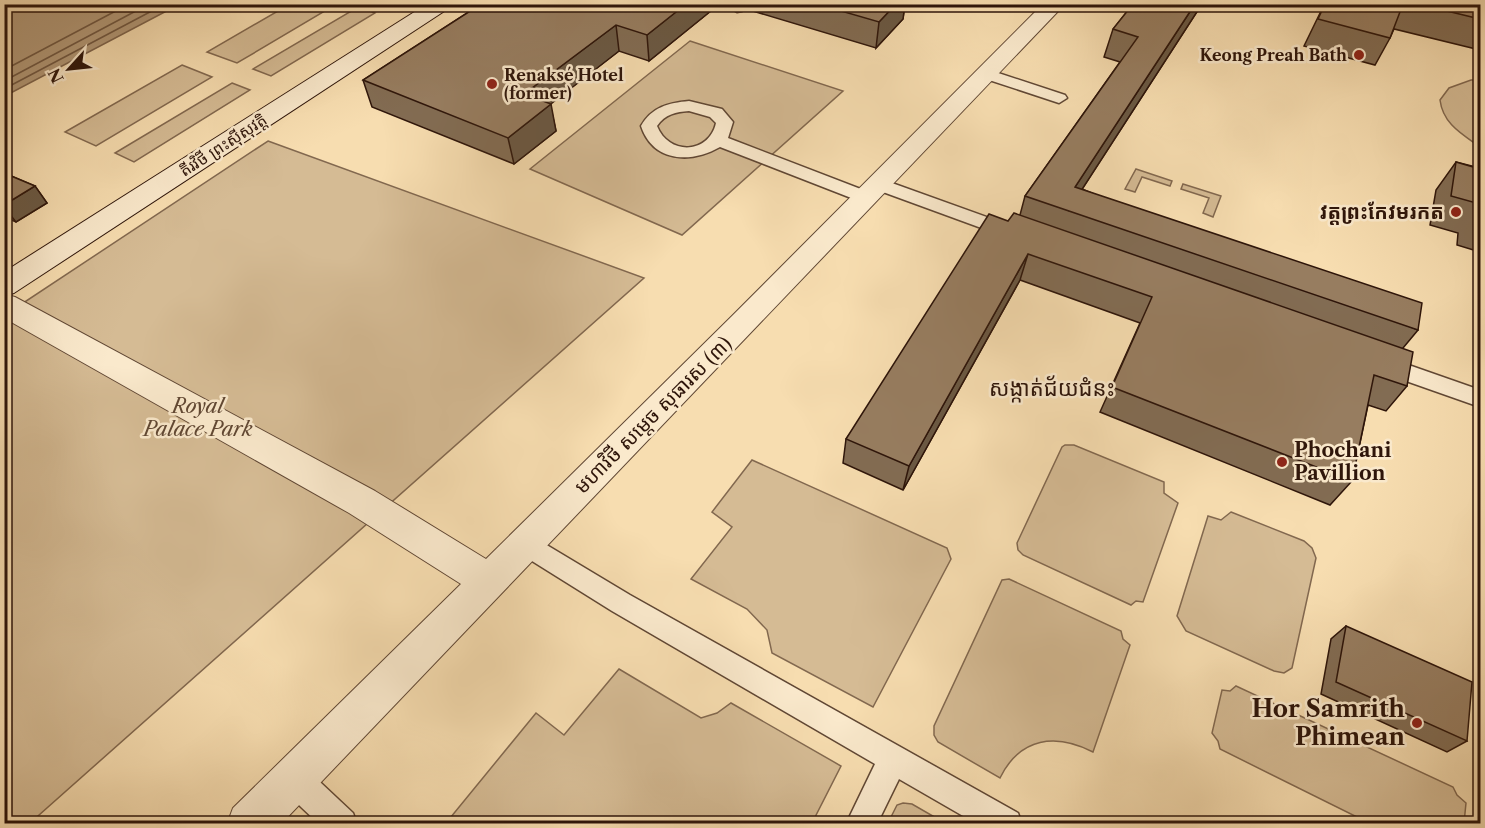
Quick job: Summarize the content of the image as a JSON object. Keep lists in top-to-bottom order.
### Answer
{
  "streets": {
    "street": ["តីរវិថី ព្រះស៊ីសុវត្តិ", "មហាវិថី សម្តេច សុធារស (៣)"]
  },
  "districts": ["សង្កាត់ជ័យជំនះ"],
  "parks": ["Royal Palace Park"],
  "places": [
    "Keong Preah Bath",
    "Renaksé Hotel (former)",
    "វត្តព្រះកែវមរកត",
    "Phochani Pavillion",
    "Hor Samrith Phimean"
  ],
  "north": "bottom left"
}
